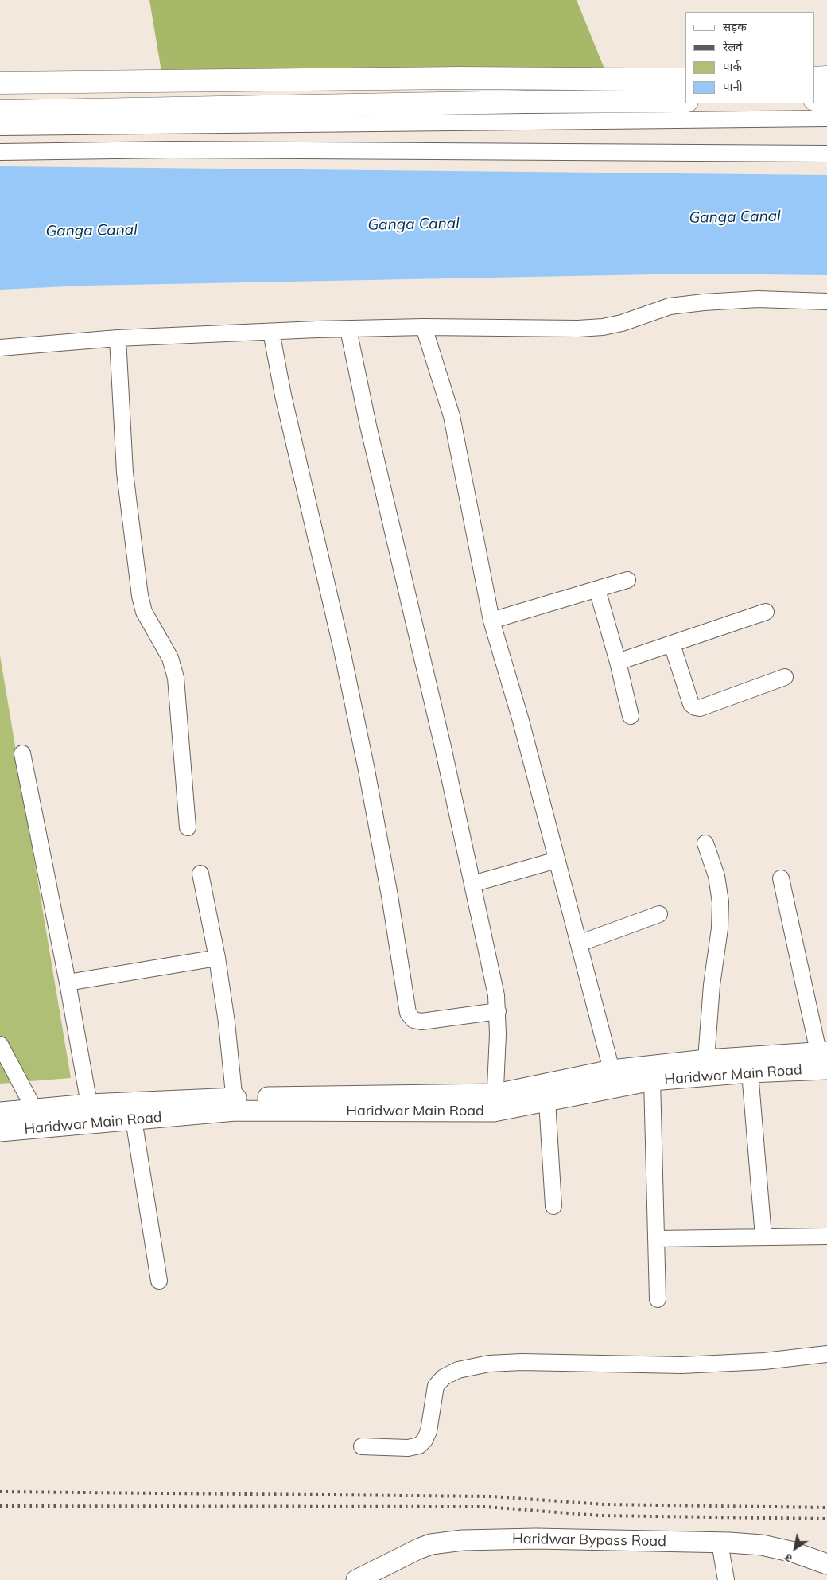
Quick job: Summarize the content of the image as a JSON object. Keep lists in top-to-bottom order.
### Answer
{
  "streets": {
    "main road": ["Haridwar Main Road", "Haridwar Bypass Road"]
  },
  "water": ["Ganga Canal"],
  "legend": [
    "सड़क",
    "रेलवे",
    "पार्क",
    "पानी"
  ],
  "north": "bottom left"
}
